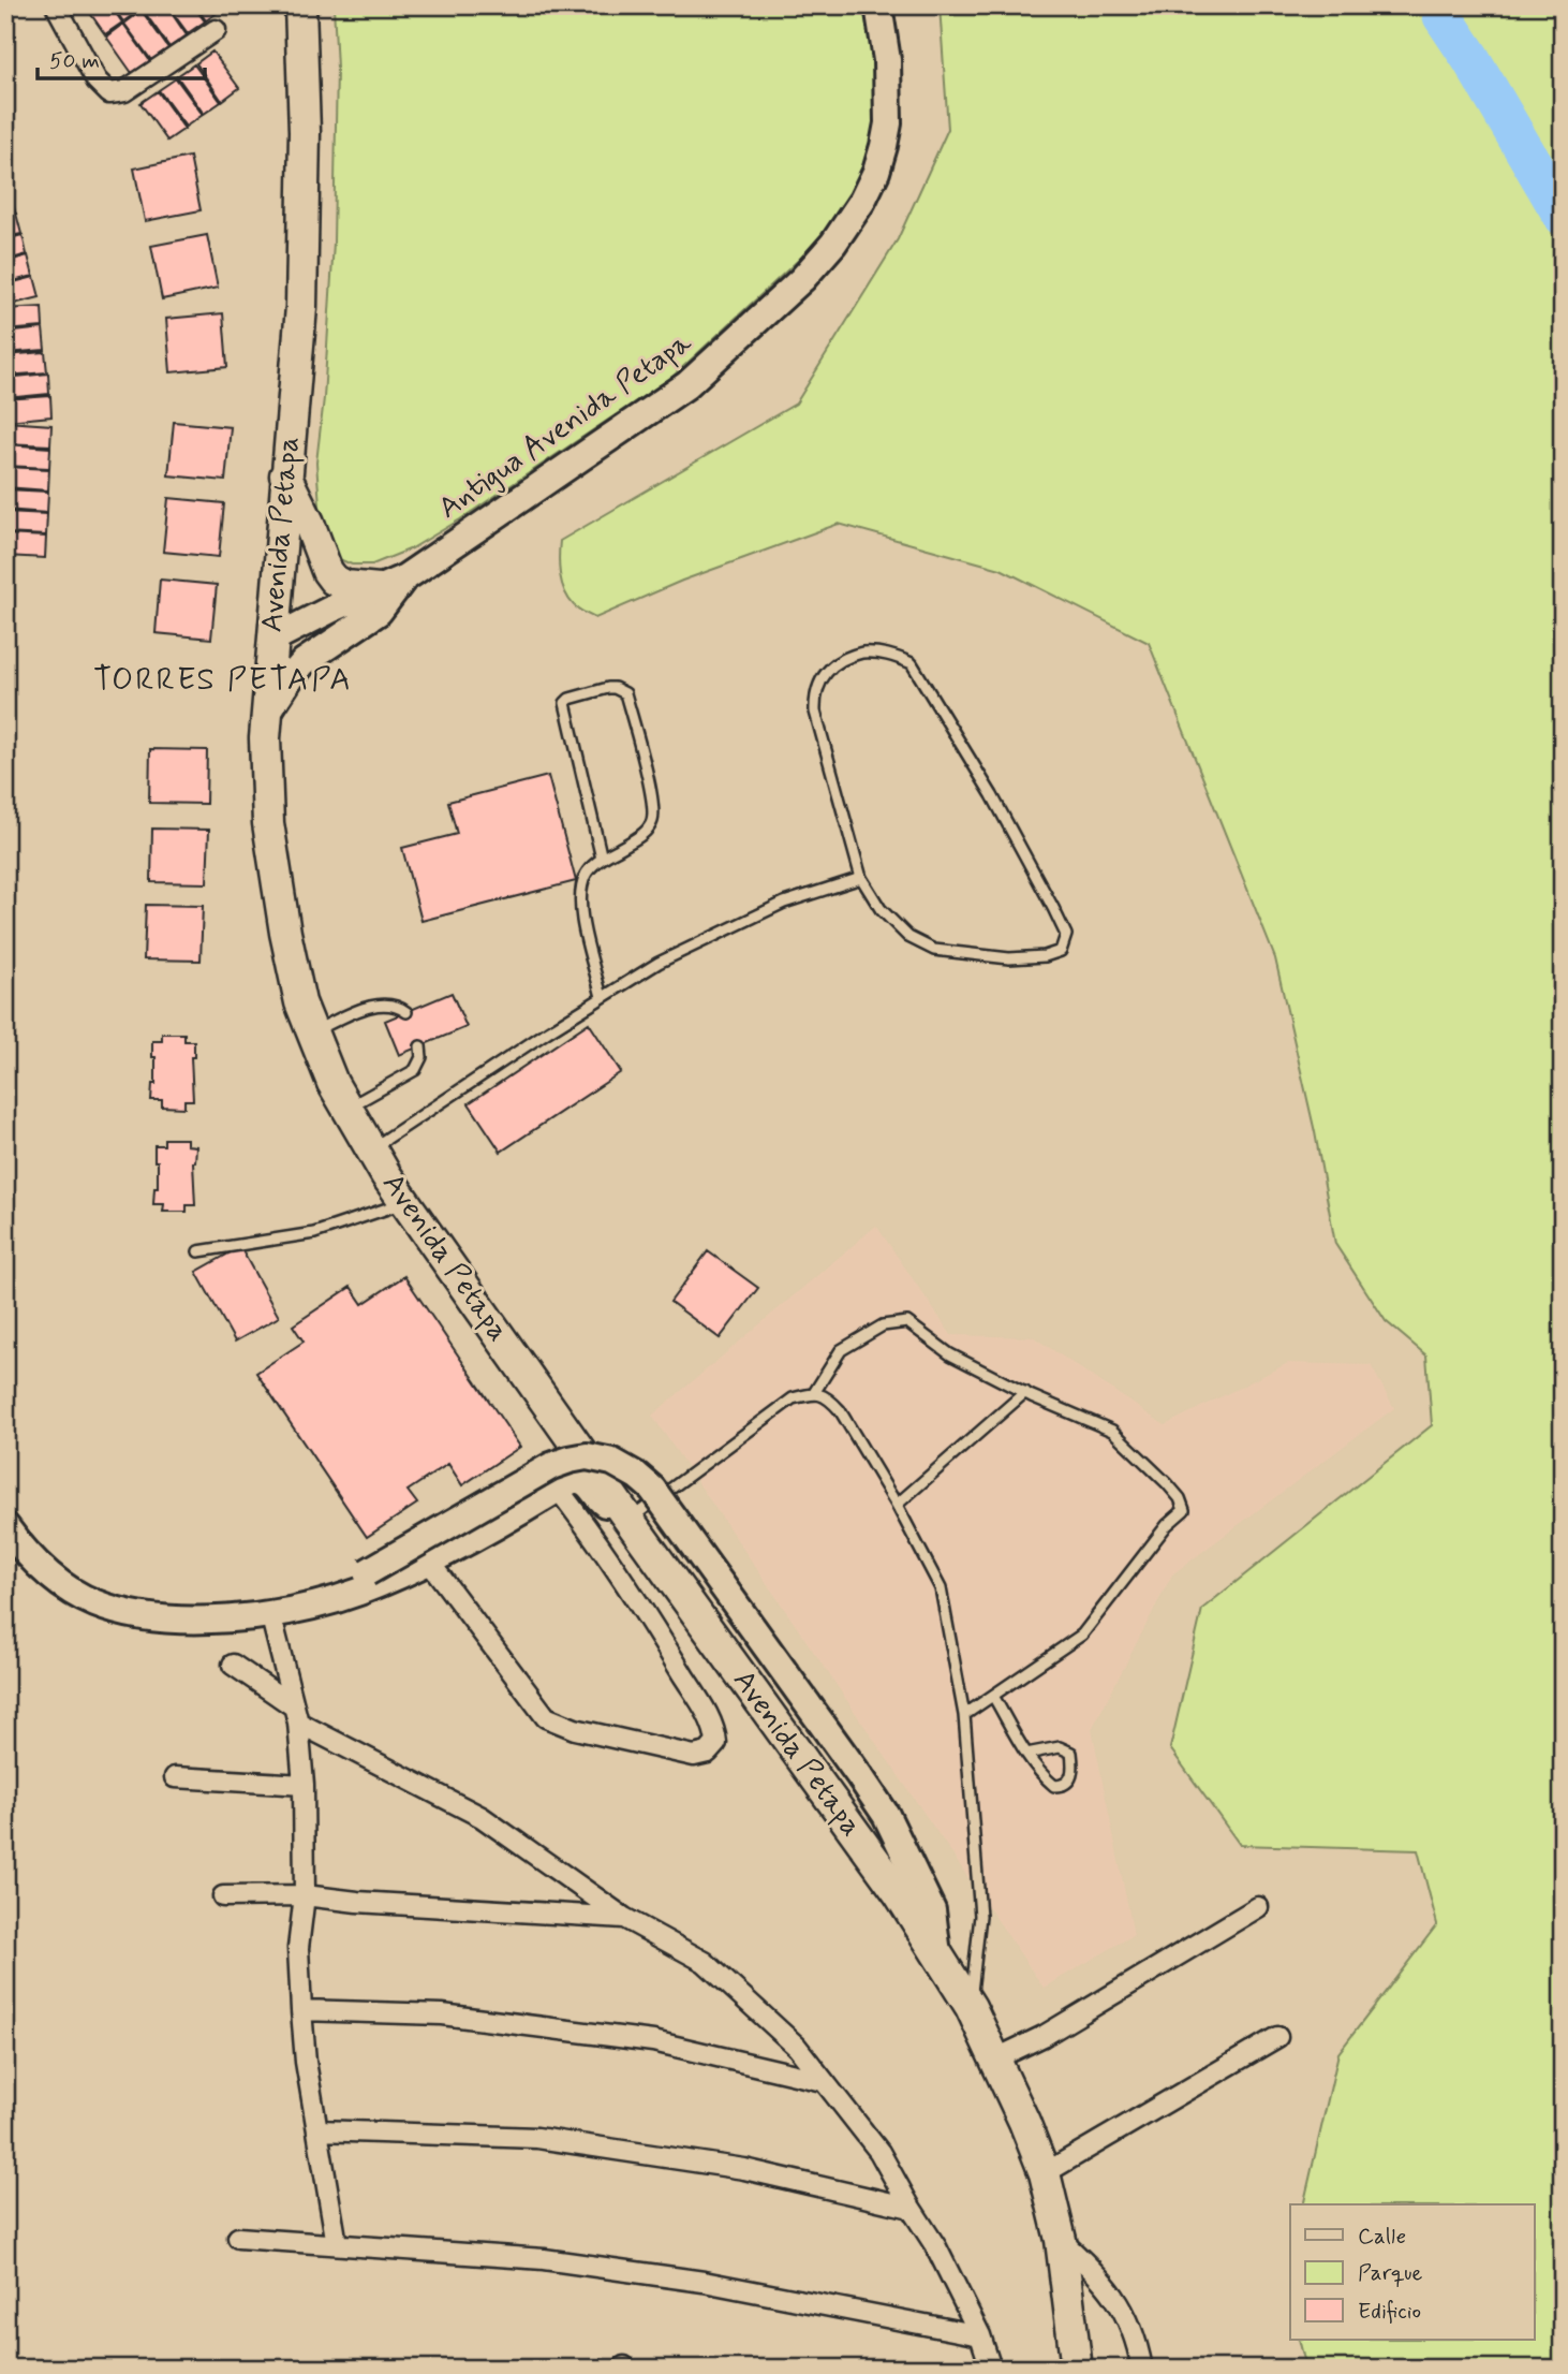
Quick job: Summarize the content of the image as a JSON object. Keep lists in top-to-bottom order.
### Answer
{
  "streets": {
    "main road": ["Antigua Avenida Petapa", "Avenida Petapa"]
  },
  "crossings": [
    ["Antigua Avenida Petapa", "Avenida Petapa"]
  ],
  "districts": ["TORRES PETAPA"],
  "legend": ["Calle", "Parque", "Edificio"],
  "scale_bar": "50 m"
}
